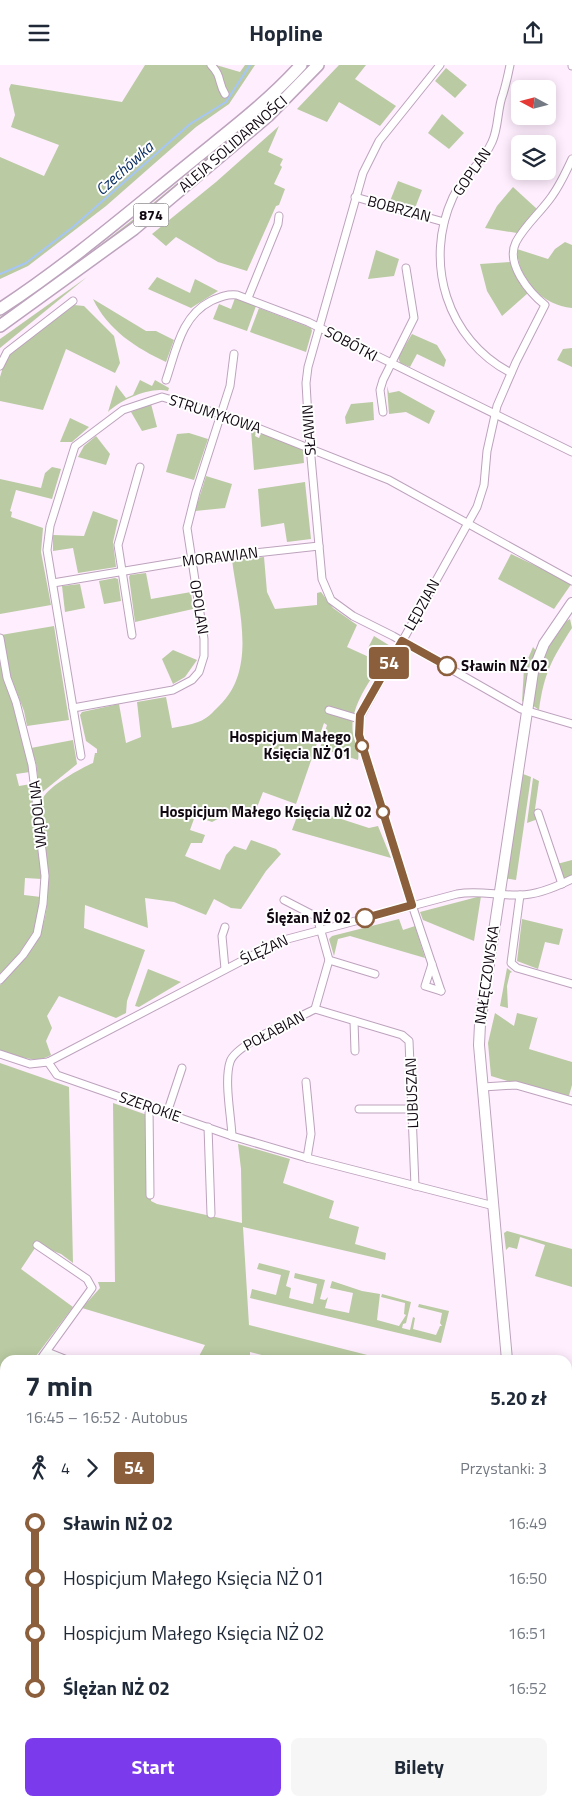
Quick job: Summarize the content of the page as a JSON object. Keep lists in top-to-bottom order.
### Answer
{
  "streets": {
    "main road": ["ALEJA SOLIDARNOŚCI", "874", "NAŁĘCZOWSKA"],
    "street": [
      "GOPLAN",
      "BOBRZAN",
      "SOBÓTKI",
      "STRUMYKOWA",
      "SŁAWIN",
      "MORAWIAN",
      "LĘDZIAN",
      "OPOLAN",
      "WĄDOLNA",
      "ŚLĘŻAN",
      "POŁABIAN",
      "LUBUSZAN",
      "SZEROKIE"
    ]
  },
  "crossings": [
    ["ALEJA SOLIDARNOŚCI", "874"],
    ["GOPLAN", "BOBRZAN"],
    ["GOPLAN", "LĘDZIAN"],
    ["BOBRZAN", "SŁAWIN"],
    ["SOBÓTKI", "SŁAWIN"],
    ["SOBÓTKI", "LĘDZIAN"],
    ["STRUMYKOWA", "SŁAWIN"],
    ["STRUMYKOWA", "MORAWIAN"],
    ["STRUMYKOWA", "LĘDZIAN"],
    ["STRUMYKOWA", "OPOLAN"],
    ["SŁAWIN", "MORAWIAN"],
    ["SŁAWIN", "LĘDZIAN"],
    ["SŁAWIN", "NAŁĘCZOWSKA"],
    ["MORAWIAN", "OPOLAN"],
    ["ŚLĘŻAN", "NAŁĘCZOWSKA"],
    ["ŚLĘŻAN", "POŁABIAN"],
    ["ŚLĘŻAN", "SZEROKIE"],
    ["NAŁĘCZOWSKA", "SZEROKIE"],
    ["POŁABIAN", "LUBUSZAN"],
    ["POŁABIAN", "SZEROKIE"],
    ["LUBUSZAN", "SZEROKIE"]
  ],
  "water": ["Czechówka"],
  "places": [
    "Sławin NŻ 02",
    "Hospicjum Małego Księcia NŻ 01",
    "Hospicjum Małego Księcia NŻ 02",
    "Ślężan NŻ 02"
  ],
  "lines": ["bus line 54"],
  "north": "left",
  "page": {
    "header": "Hopline",
    "on_map": "54",
    "heading": ["7 min", "16:45 – 16:52 · Autobus", "5.20 zł"],
    "legs": ["4", "54", "Przystanki: 3"],
    "list": [
      {
        "name": "Sławin NŻ 02",
        "value": "16:49"
      },
      {
        "name": "Hospicjum Małego Księcia NŻ 01",
        "value": "16:50"
      },
      {
        "name": "Hospicjum Małego Księcia NŻ 02",
        "value": "16:51"
      },
      {
        "name": "Ślężan NŻ 02",
        "value": "16:52"
      }
    ],
    "buttons": ["Start", "Bilety"]
  }
}
